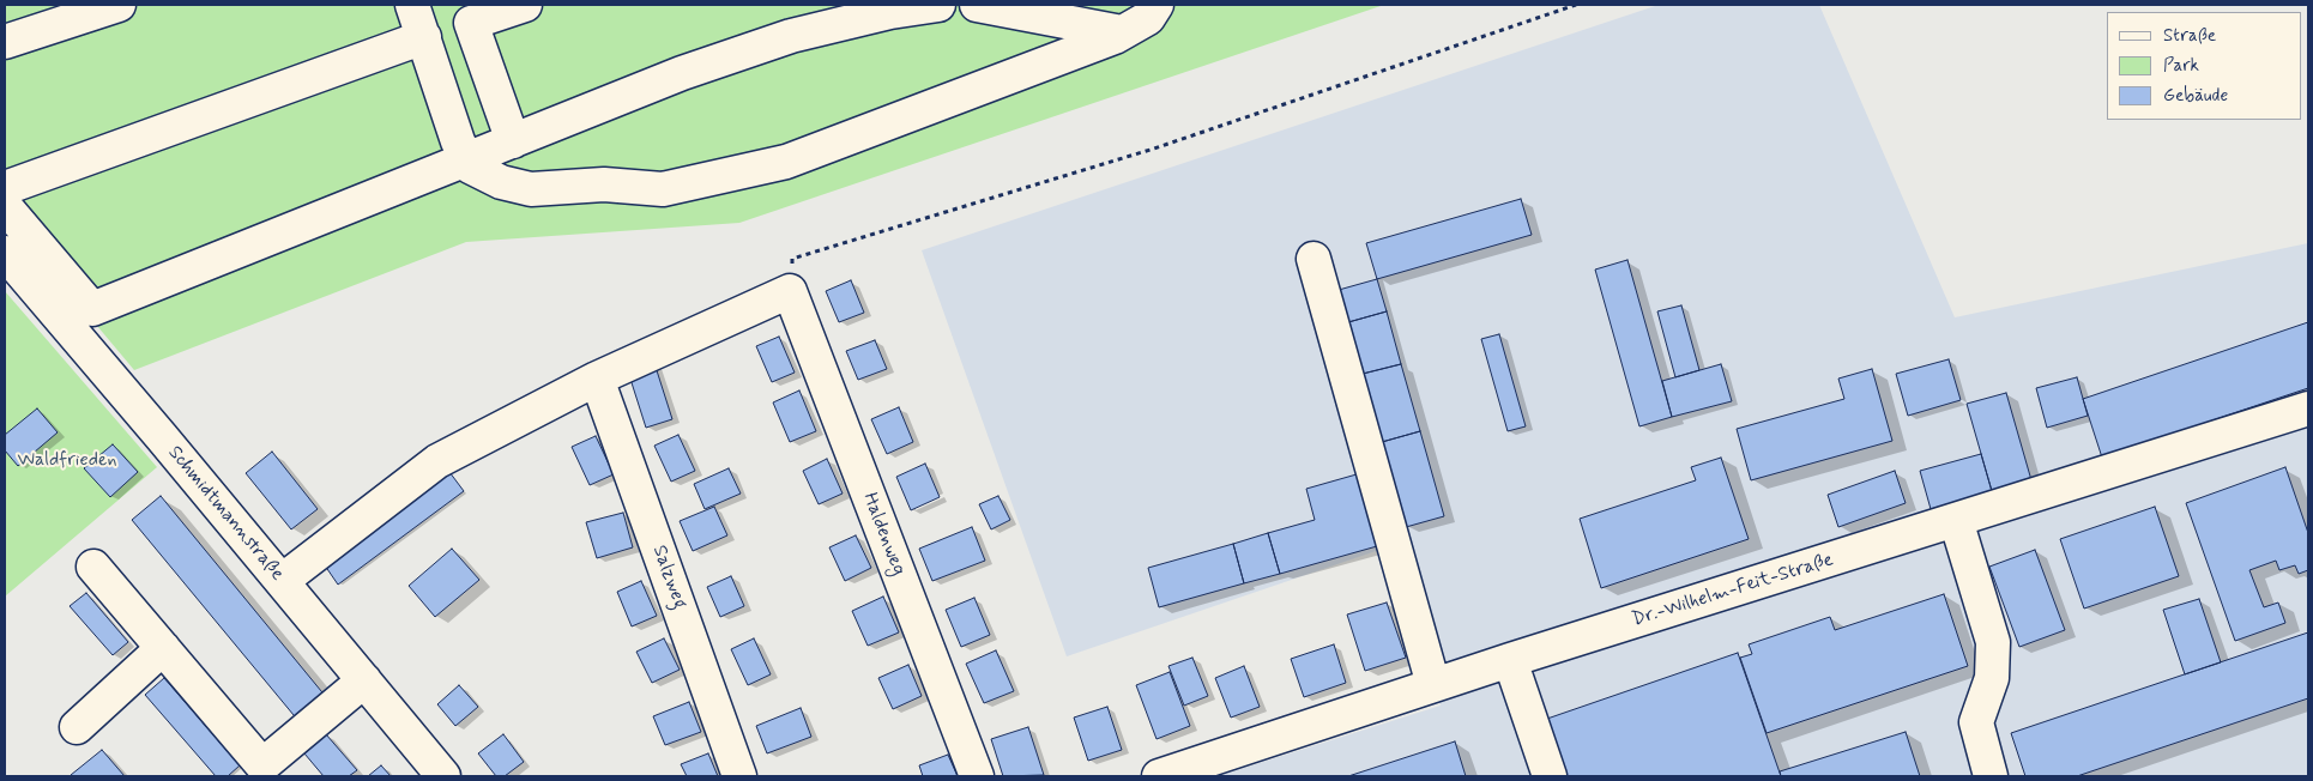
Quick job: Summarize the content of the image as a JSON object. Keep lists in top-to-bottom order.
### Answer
{
  "streets": {
    "street": [
      "Schmidtmannstraße",
      "Haldenweg",
      "Salzweg",
      "Dr.-Wilhelm-Feit-Straße"
    ]
  },
  "parks": ["Waldfrieden"],
  "legend": ["Straße", "Park", "Gebäude"]
}
